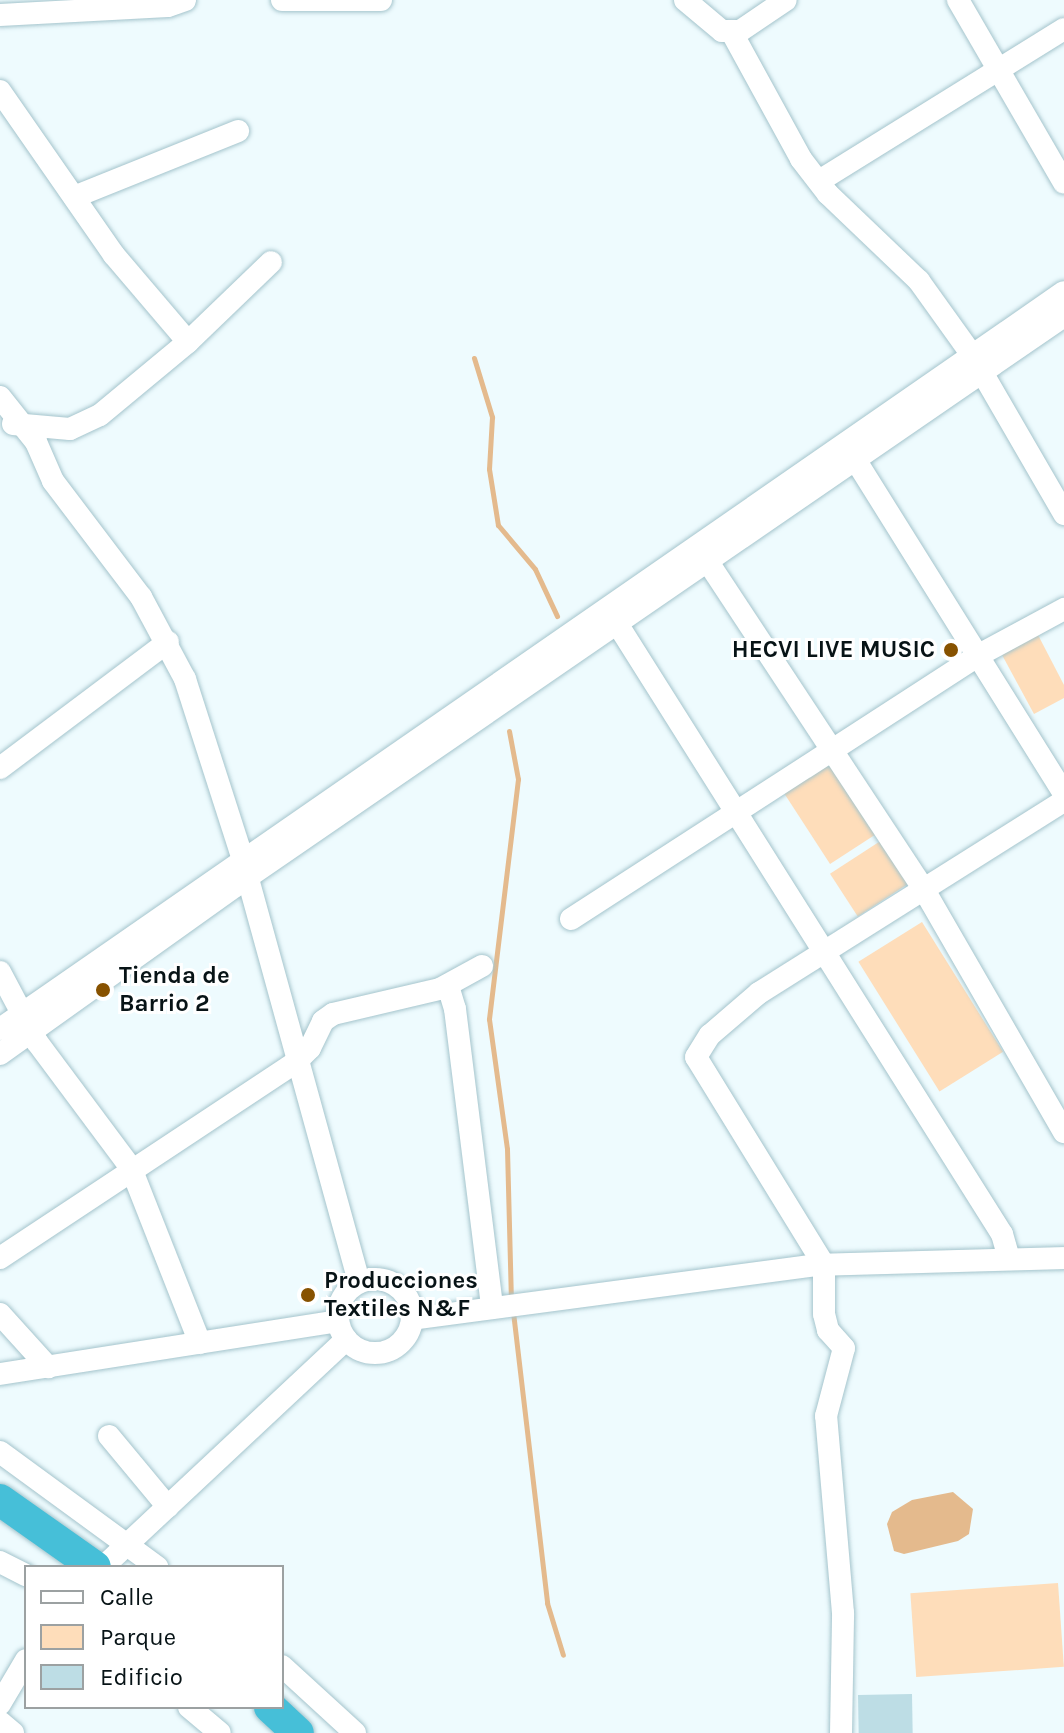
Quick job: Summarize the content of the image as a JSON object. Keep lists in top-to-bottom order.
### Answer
{
  "places": ["HECVI LIVE MUSIC", "Tienda de Barrio 2", "Producciones Textiles N&F"],
  "legend": ["Calle", "Parque", "Edificio"]
}
